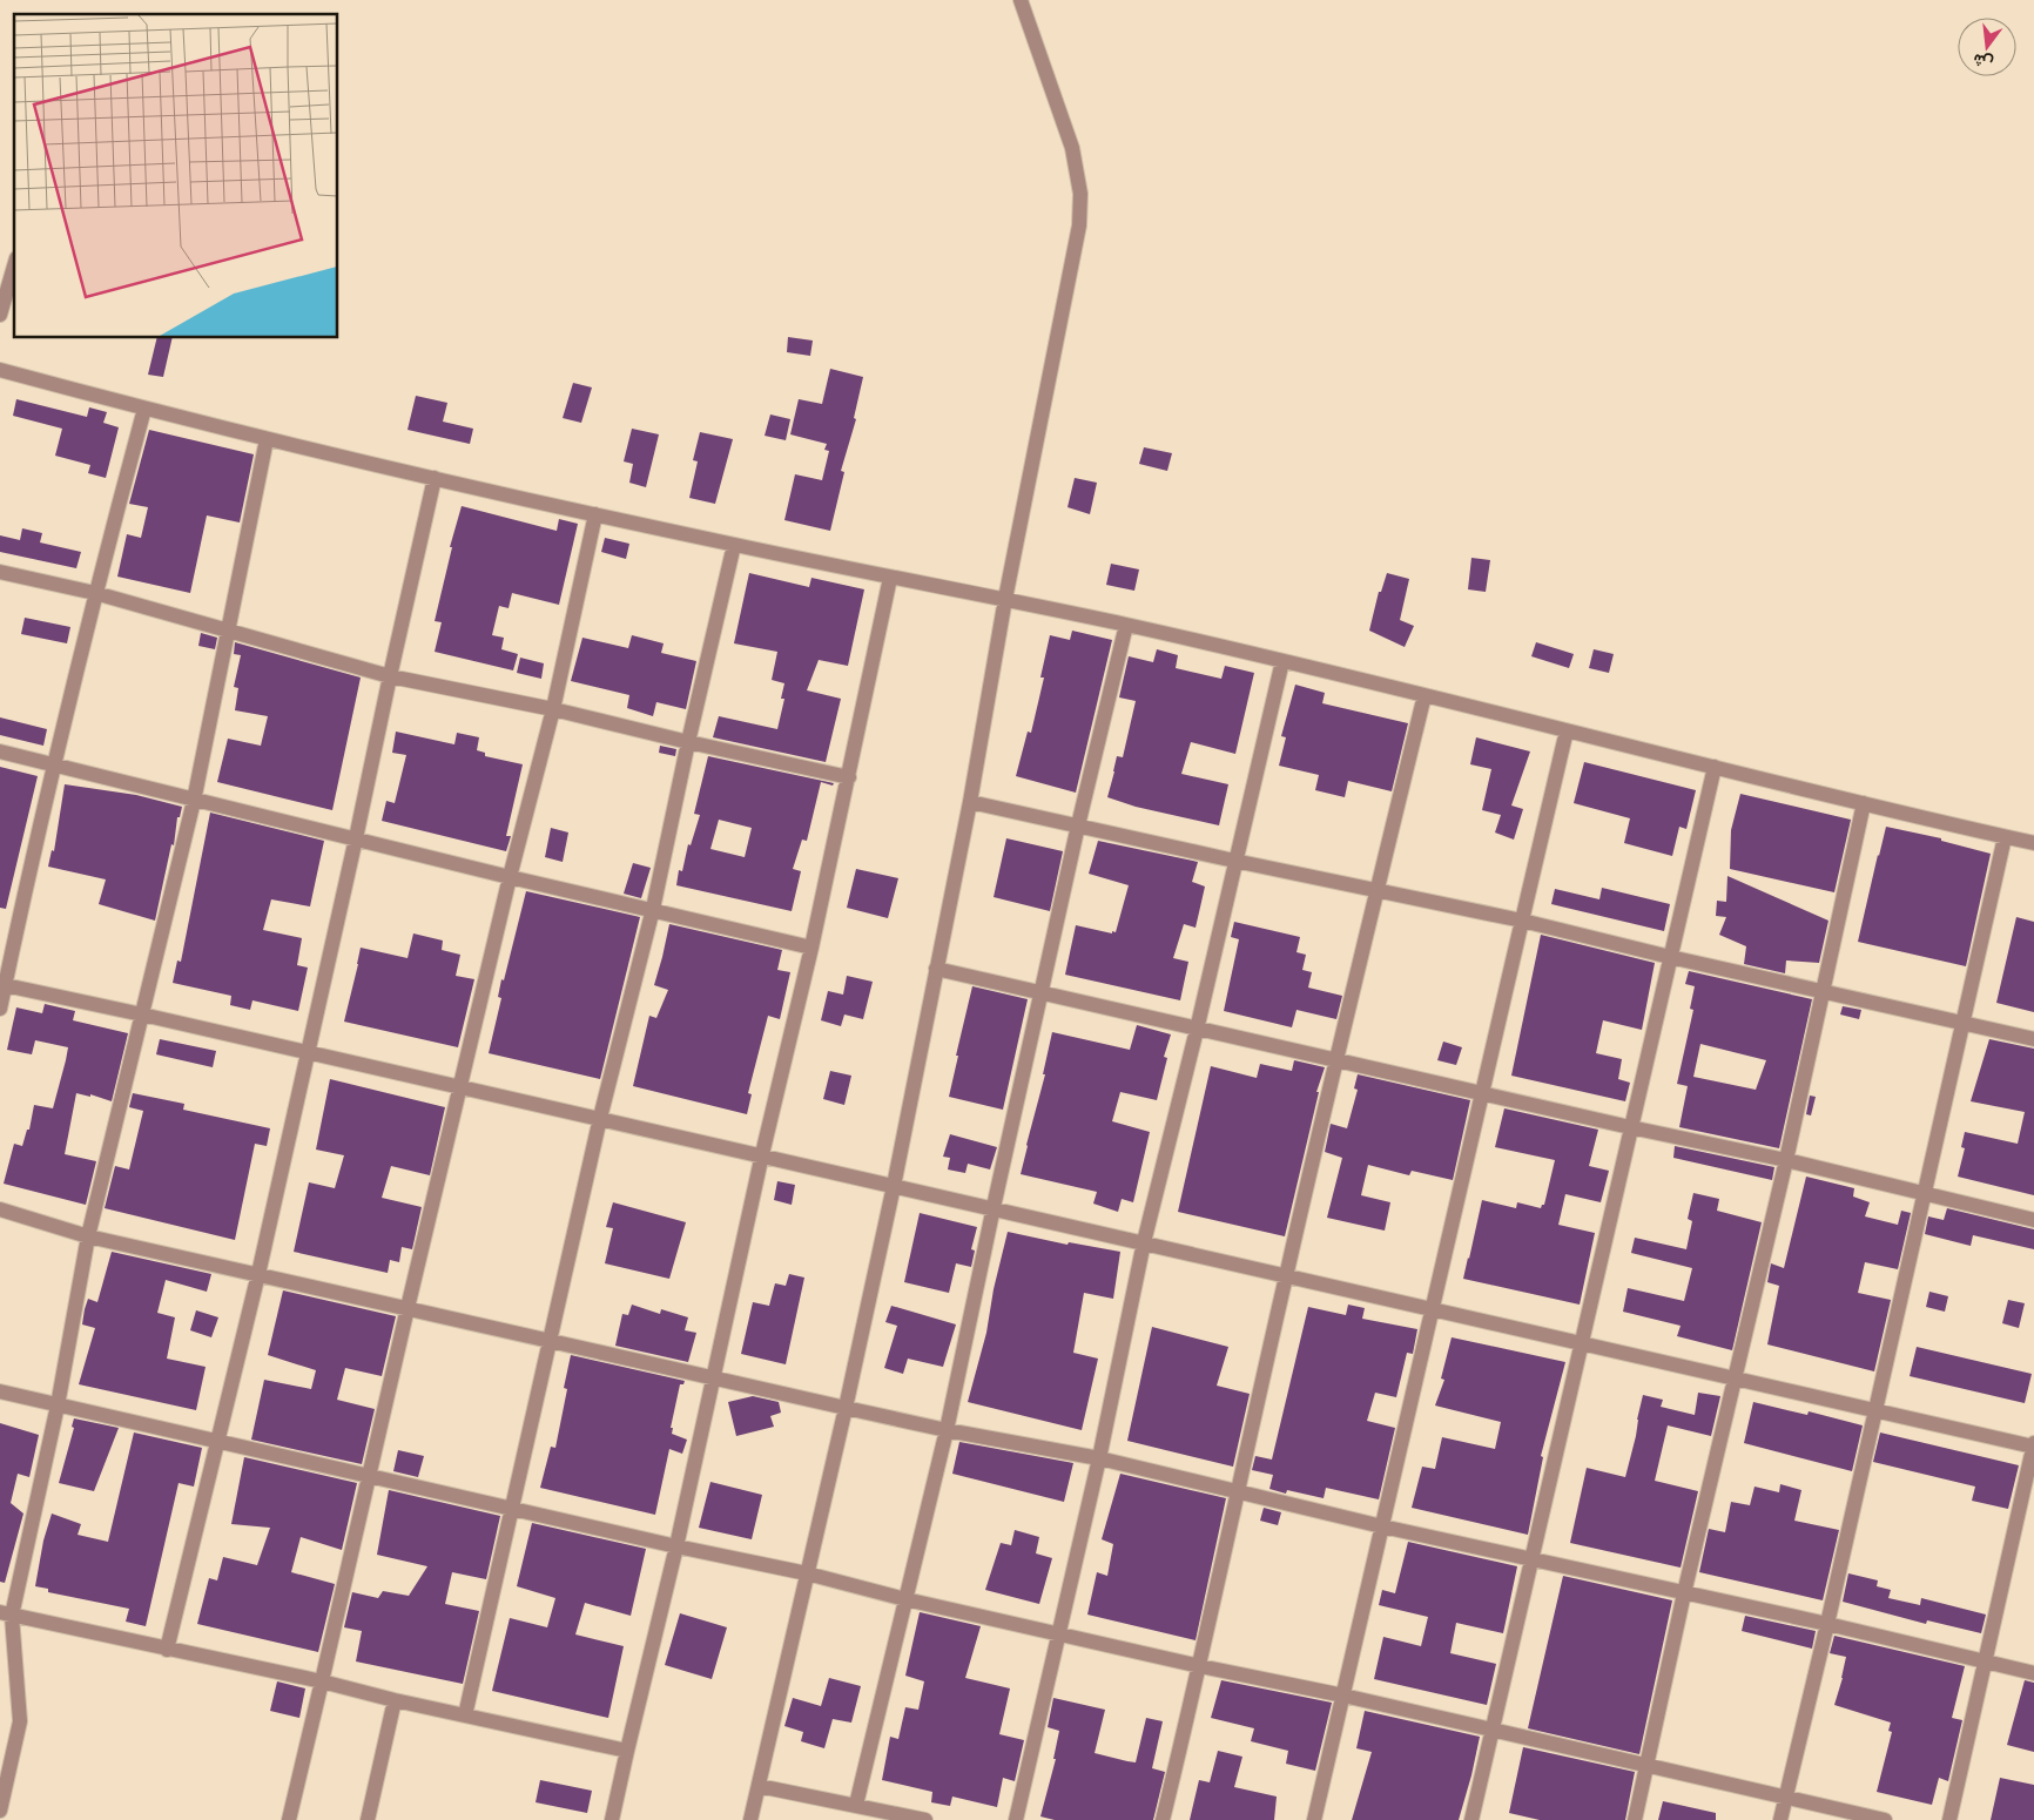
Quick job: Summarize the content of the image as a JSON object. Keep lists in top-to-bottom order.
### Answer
{
  "north": "bottom"
}
